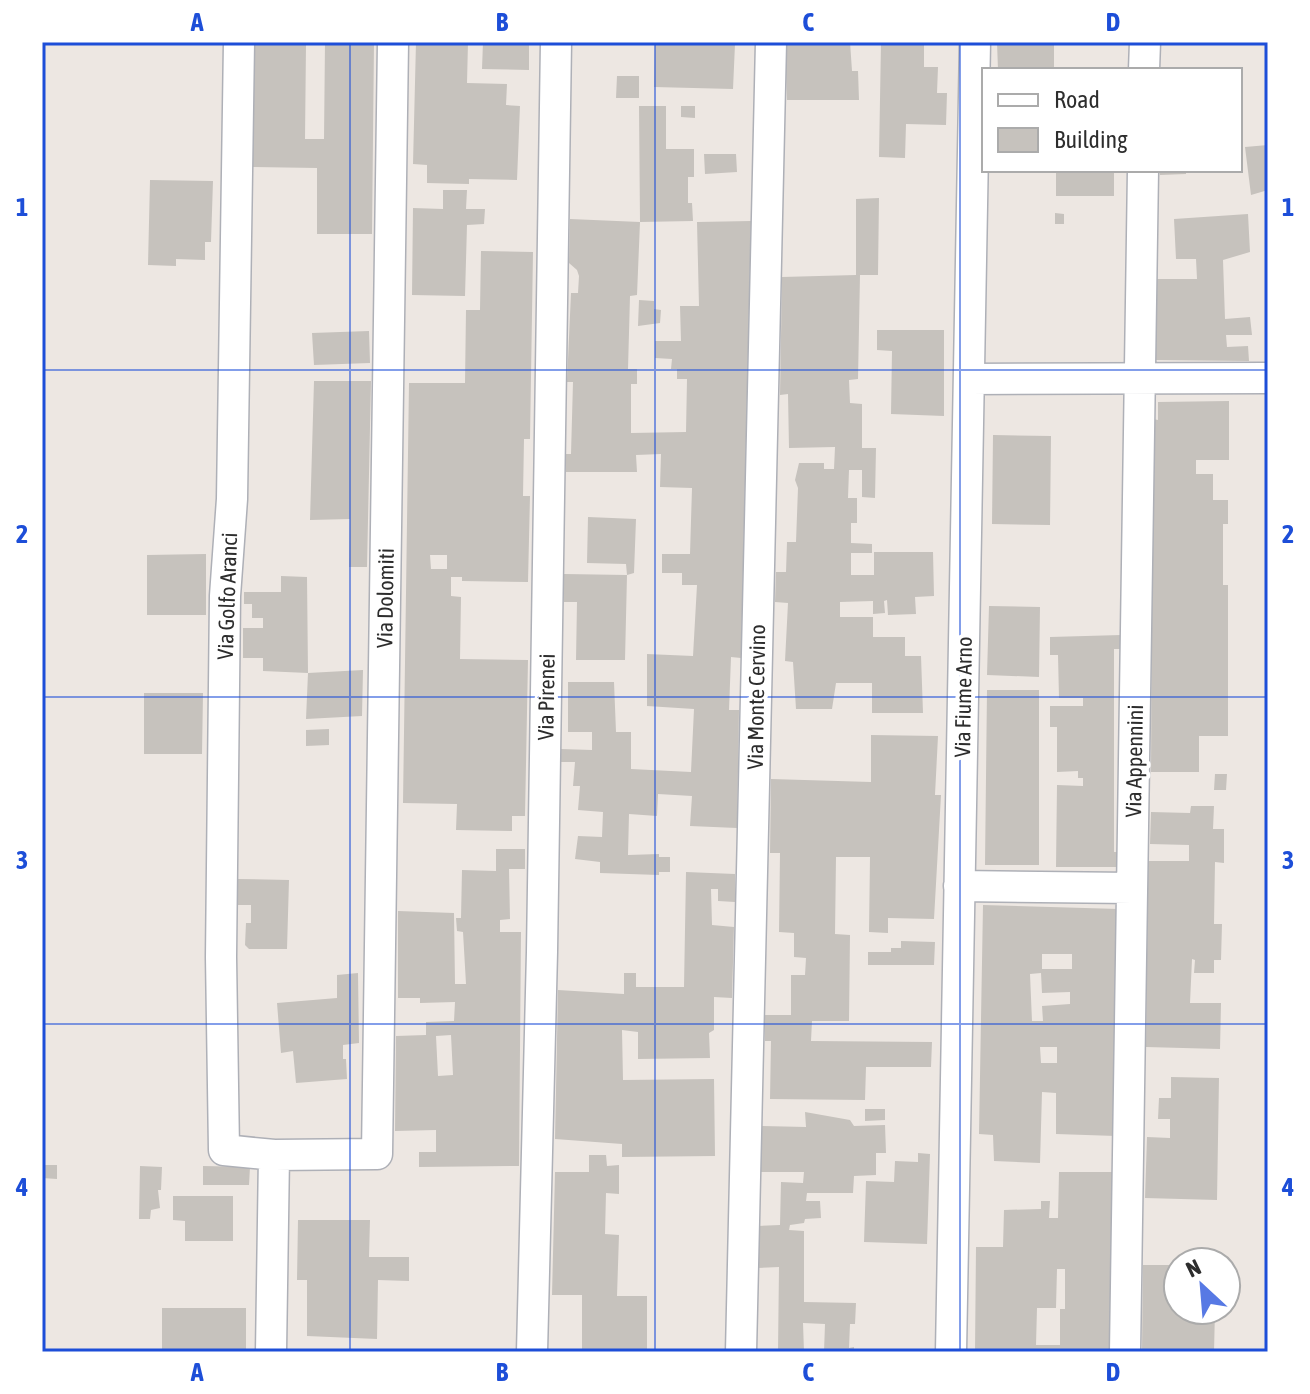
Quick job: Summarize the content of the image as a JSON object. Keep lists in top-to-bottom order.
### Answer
{
  "streets": {
    "street": [
      "Via Golfo Aranci",
      "Via Dolomiti",
      "Via Pirenei",
      "Via Monte Cervino",
      "Via Fiume Arno",
      "Via Appennini"
    ]
  },
  "crossings": [
    ["Via Golfo Aranci", "Via Dolomiti"]
  ],
  "legend": ["Road", "Building"],
  "north": "top left",
  "grid": {
    "columns": [
      "A",
      "B",
      "C",
      "D"
    ],
    "rows": [
      "1",
      "2",
      "3",
      "4"
    ]
  }
}
